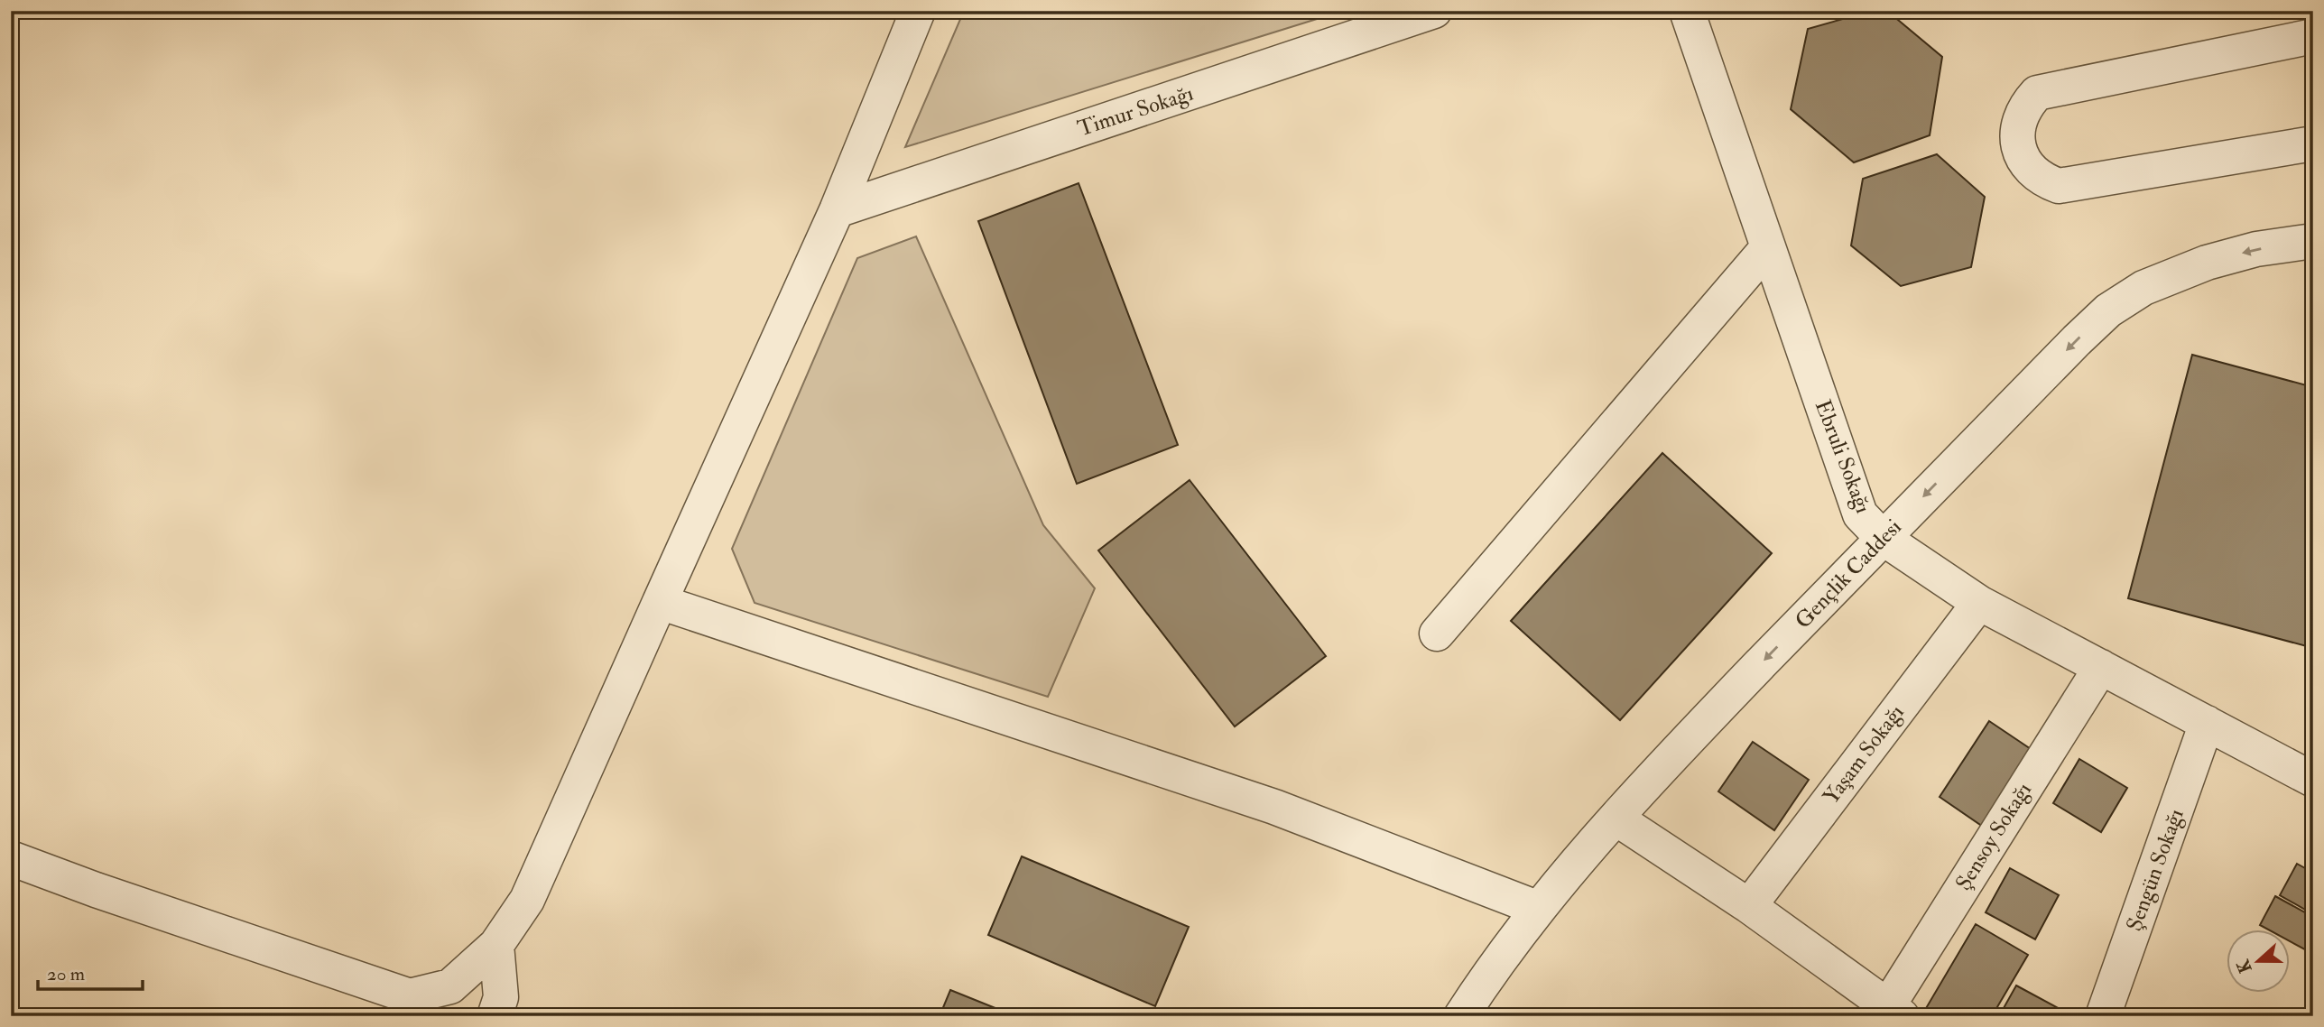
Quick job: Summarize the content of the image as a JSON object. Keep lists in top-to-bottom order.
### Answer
{
  "streets": {
    "street": [
      "Timur Sokağı",
      "Ebruli Sokağı",
      "Gençlik Caddesi",
      "Yaşam Sokağı",
      "Şensoy Sokağı",
      "Şengün Sokağı"
    ]
  },
  "crossings": [
    ["Ebruli Sokağı", "Gençlik Caddesi"],
    ["Ebruli Sokağı", "Yaşam Sokağı"],
    ["Ebruli Sokağı", "Şensoy Sokağı"],
    ["Ebruli Sokağı", "Şengün Sokağı"]
  ],
  "scale_bar": "20 m",
  "north": "left"
}
